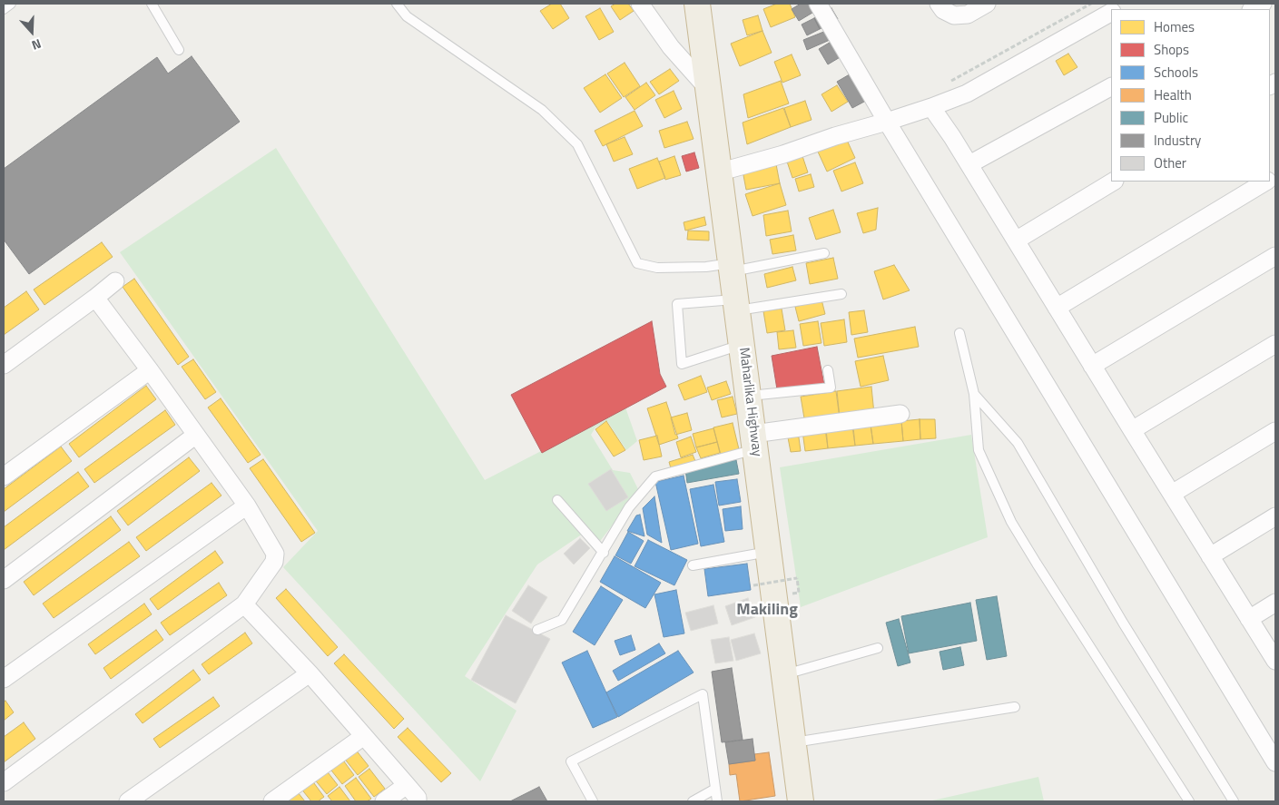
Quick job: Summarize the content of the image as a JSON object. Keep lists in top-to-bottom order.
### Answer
{
  "streets": {
    "highway": ["Maharlika Highway"]
  },
  "districts": ["Makiling"],
  "legend": [
    "Homes",
    "Shops",
    "Schools",
    "Health",
    "Public",
    "Industry",
    "Other"
  ],
  "north": "bottom"
}
